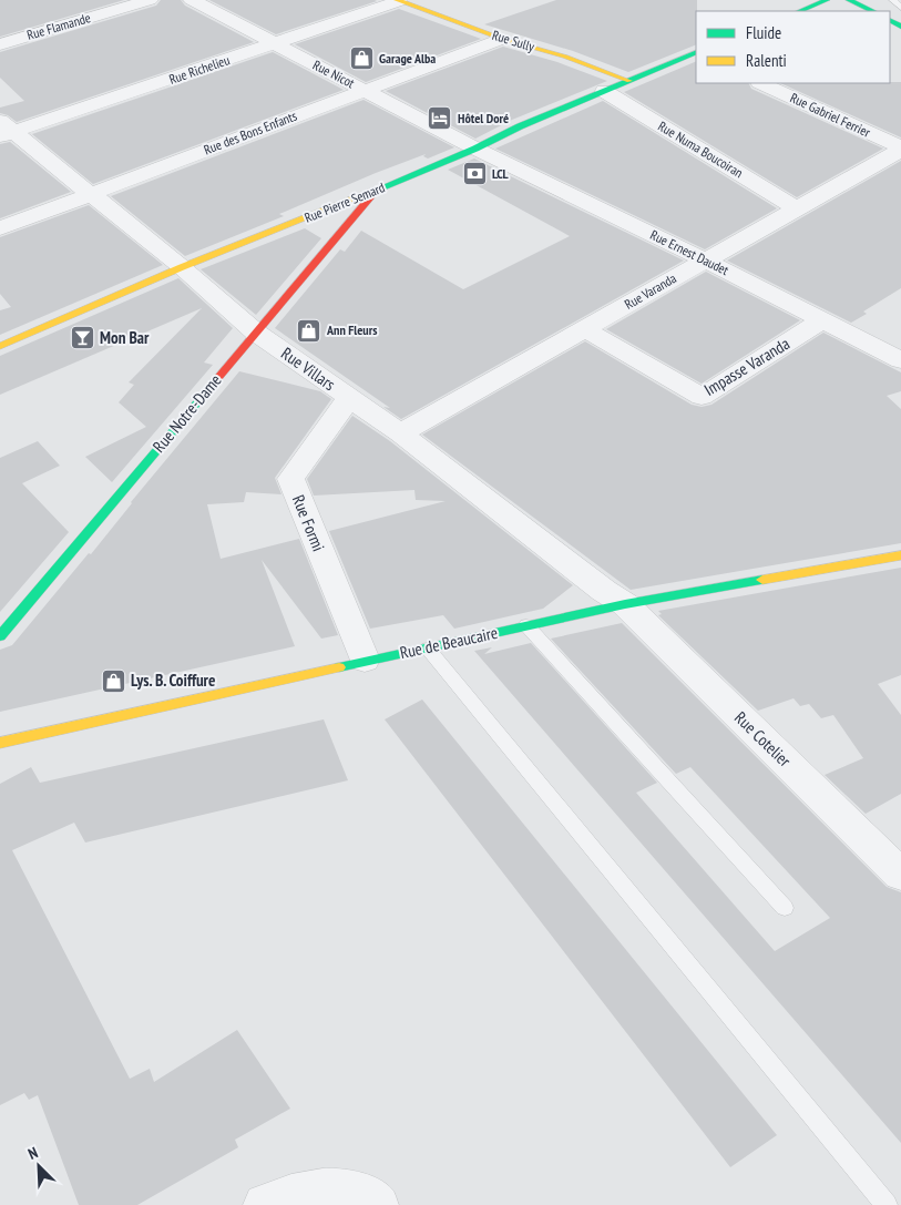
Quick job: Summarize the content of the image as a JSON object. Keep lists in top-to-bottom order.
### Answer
{
  "streets": {
    "street": [
      "Rue Flamande",
      "Rue Sully",
      "Rue Richelieu",
      "Rue Nicot",
      "Rue Gabriel Ferrier",
      "Rue des Bons Enfants",
      "Rue Numa Boucoiran",
      "Rue Pierre Semard",
      "Rue Ernest Daudet",
      "Rue Varanda",
      "Impasse Varanda",
      "Rue Villars",
      "Rue Notre-Dame",
      "Rue Formi",
      "Rue de Beaucaire",
      "Rue Cotelier"
    ]
  },
  "crossings": [
    ["Rue Sully", "Rue Richelieu"],
    ["Rue Sully", "Rue des Bons Enfants"],
    ["Rue Sully", "Rue Pierre Semard"],
    ["Rue Richelieu", "Rue Nicot"],
    ["Rue Richelieu", "Rue Villars"],
    ["Rue Nicot", "Rue des Bons Enfants"],
    ["Rue Nicot", "Rue Pierre Semard"],
    ["Rue Nicot", "Rue Ernest Daudet"],
    ["Rue Gabriel Ferrier", "Rue Varanda"],
    ["Rue des Bons Enfants", "Rue Villars"],
    ["Rue Numa Boucoiran", "Rue Pierre Semard"],
    ["Rue Numa Boucoiran", "Rue Varanda"],
    ["Rue Pierre Semard", "Rue Ernest Daudet"],
    ["Rue Pierre Semard", "Rue Villars"],
    ["Rue Pierre Semard", "Rue Notre-Dame"],
    ["Rue Ernest Daudet", "Rue Varanda"],
    ["Rue Ernest Daudet", "Impasse Varanda"],
    ["Rue Varanda", "Impasse Varanda"],
    ["Rue Varanda", "Rue Villars"],
    ["Rue Villars", "Rue Notre-Dame"],
    ["Rue Villars", "Rue Formi"],
    ["Rue Villars", "Rue de Beaucaire"],
    ["Rue Villars", "Rue Cotelier"],
    ["Rue Formi", "Rue de Beaucaire"],
    ["Rue de Beaucaire", "Rue Cotelier"]
  ],
  "places": {
    "shop": ["Garage Alba", "Ann Fleurs", "Lys. B. Coiffure"],
    "hotel": ["Hôtel Doré"],
    "bank": ["LCL"],
    "bar": ["Mon Bar"]
  },
  "legend": ["Fluide", "Ralenti"],
  "north": "top left"
}
